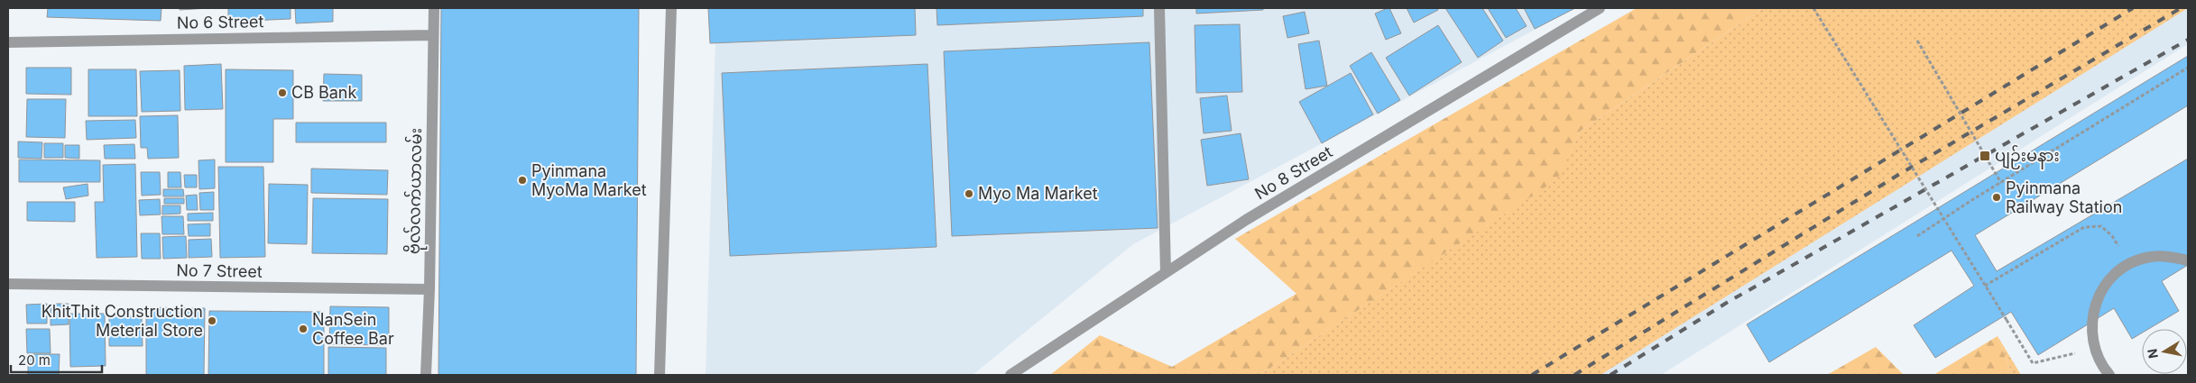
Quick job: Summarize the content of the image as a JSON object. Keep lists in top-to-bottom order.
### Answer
{
  "streets": {
    "street": [
      "No 6 Street",
      "No 8 Street",
      "ဗိုလ်လက်ယာလမ်း",
      "No 7 Street"
    ]
  },
  "crossings": [
    ["No 6 Street", "ဗိုလ်လက်ယာလမ်း"],
    ["ဗိုလ်လက်ယာလမ်း", "No 7 Street"]
  ],
  "places": {
    "other": [
      "CB Bank",
      "Pyinmana MyoMa Market",
      "Myo Ma Market",
      "Pyinmana Railway Station",
      "KhitThit Construction Meterial Store",
      "NanSein Coffee Bar"
    ],
    "transit": ["ပျဉ်းမနား"]
  },
  "scale_bar": "20 m",
  "north": "left"
}
